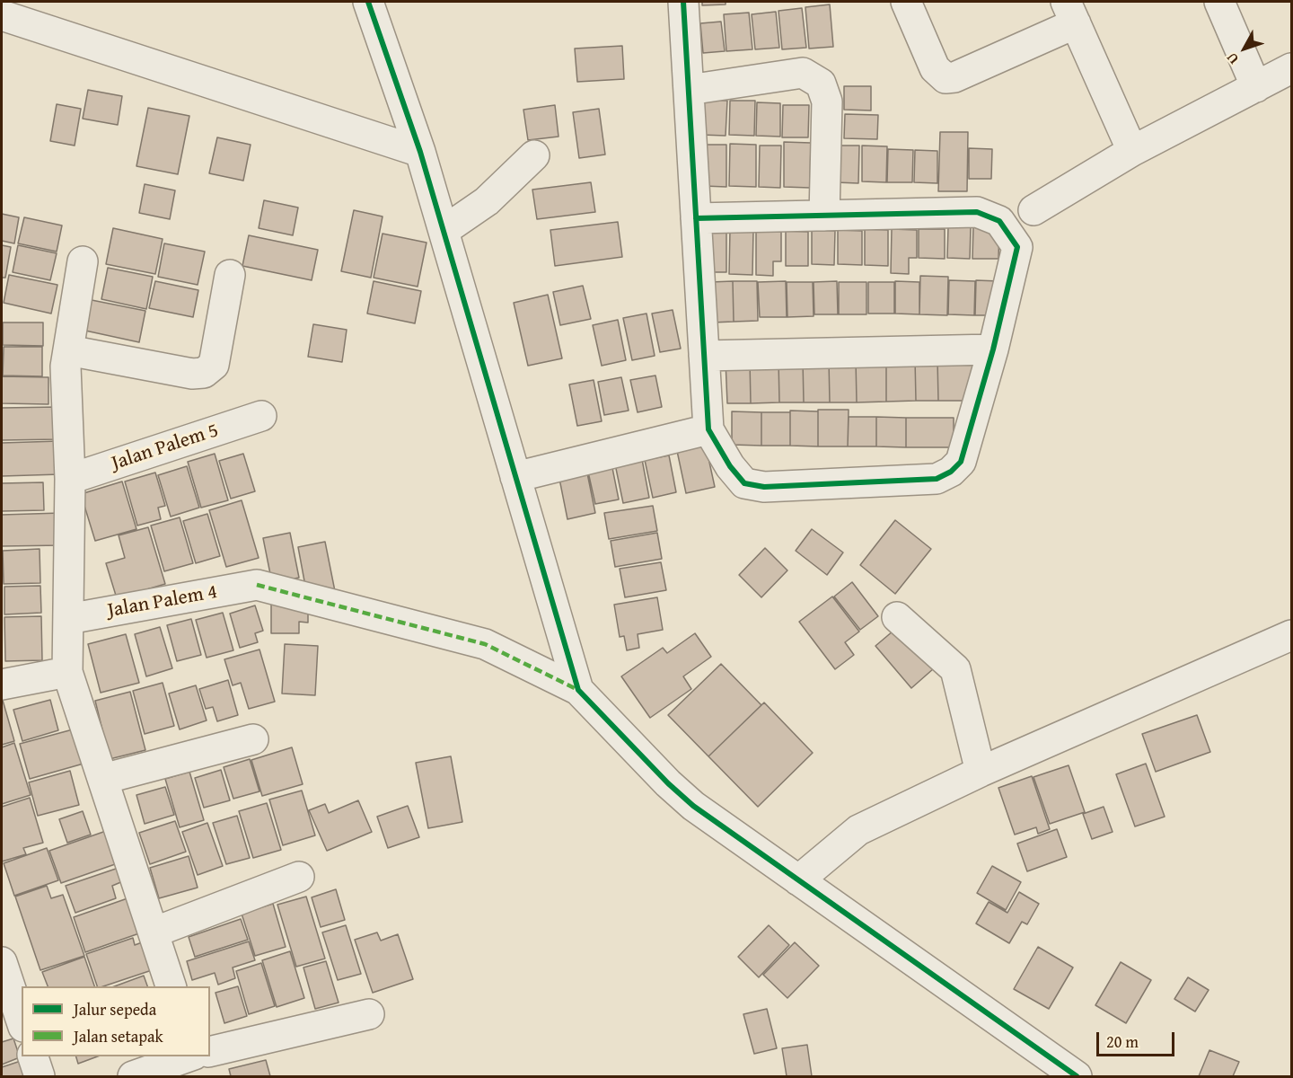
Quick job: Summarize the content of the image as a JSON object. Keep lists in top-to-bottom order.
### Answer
{
  "streets": {
    "street": ["Jalan Palem 5", "Jalan Palem 4"]
  },
  "legend": ["Jalur sepeda", "Jalan setapak"],
  "scale_bar": "20 m",
  "north": "bottom left"
}
